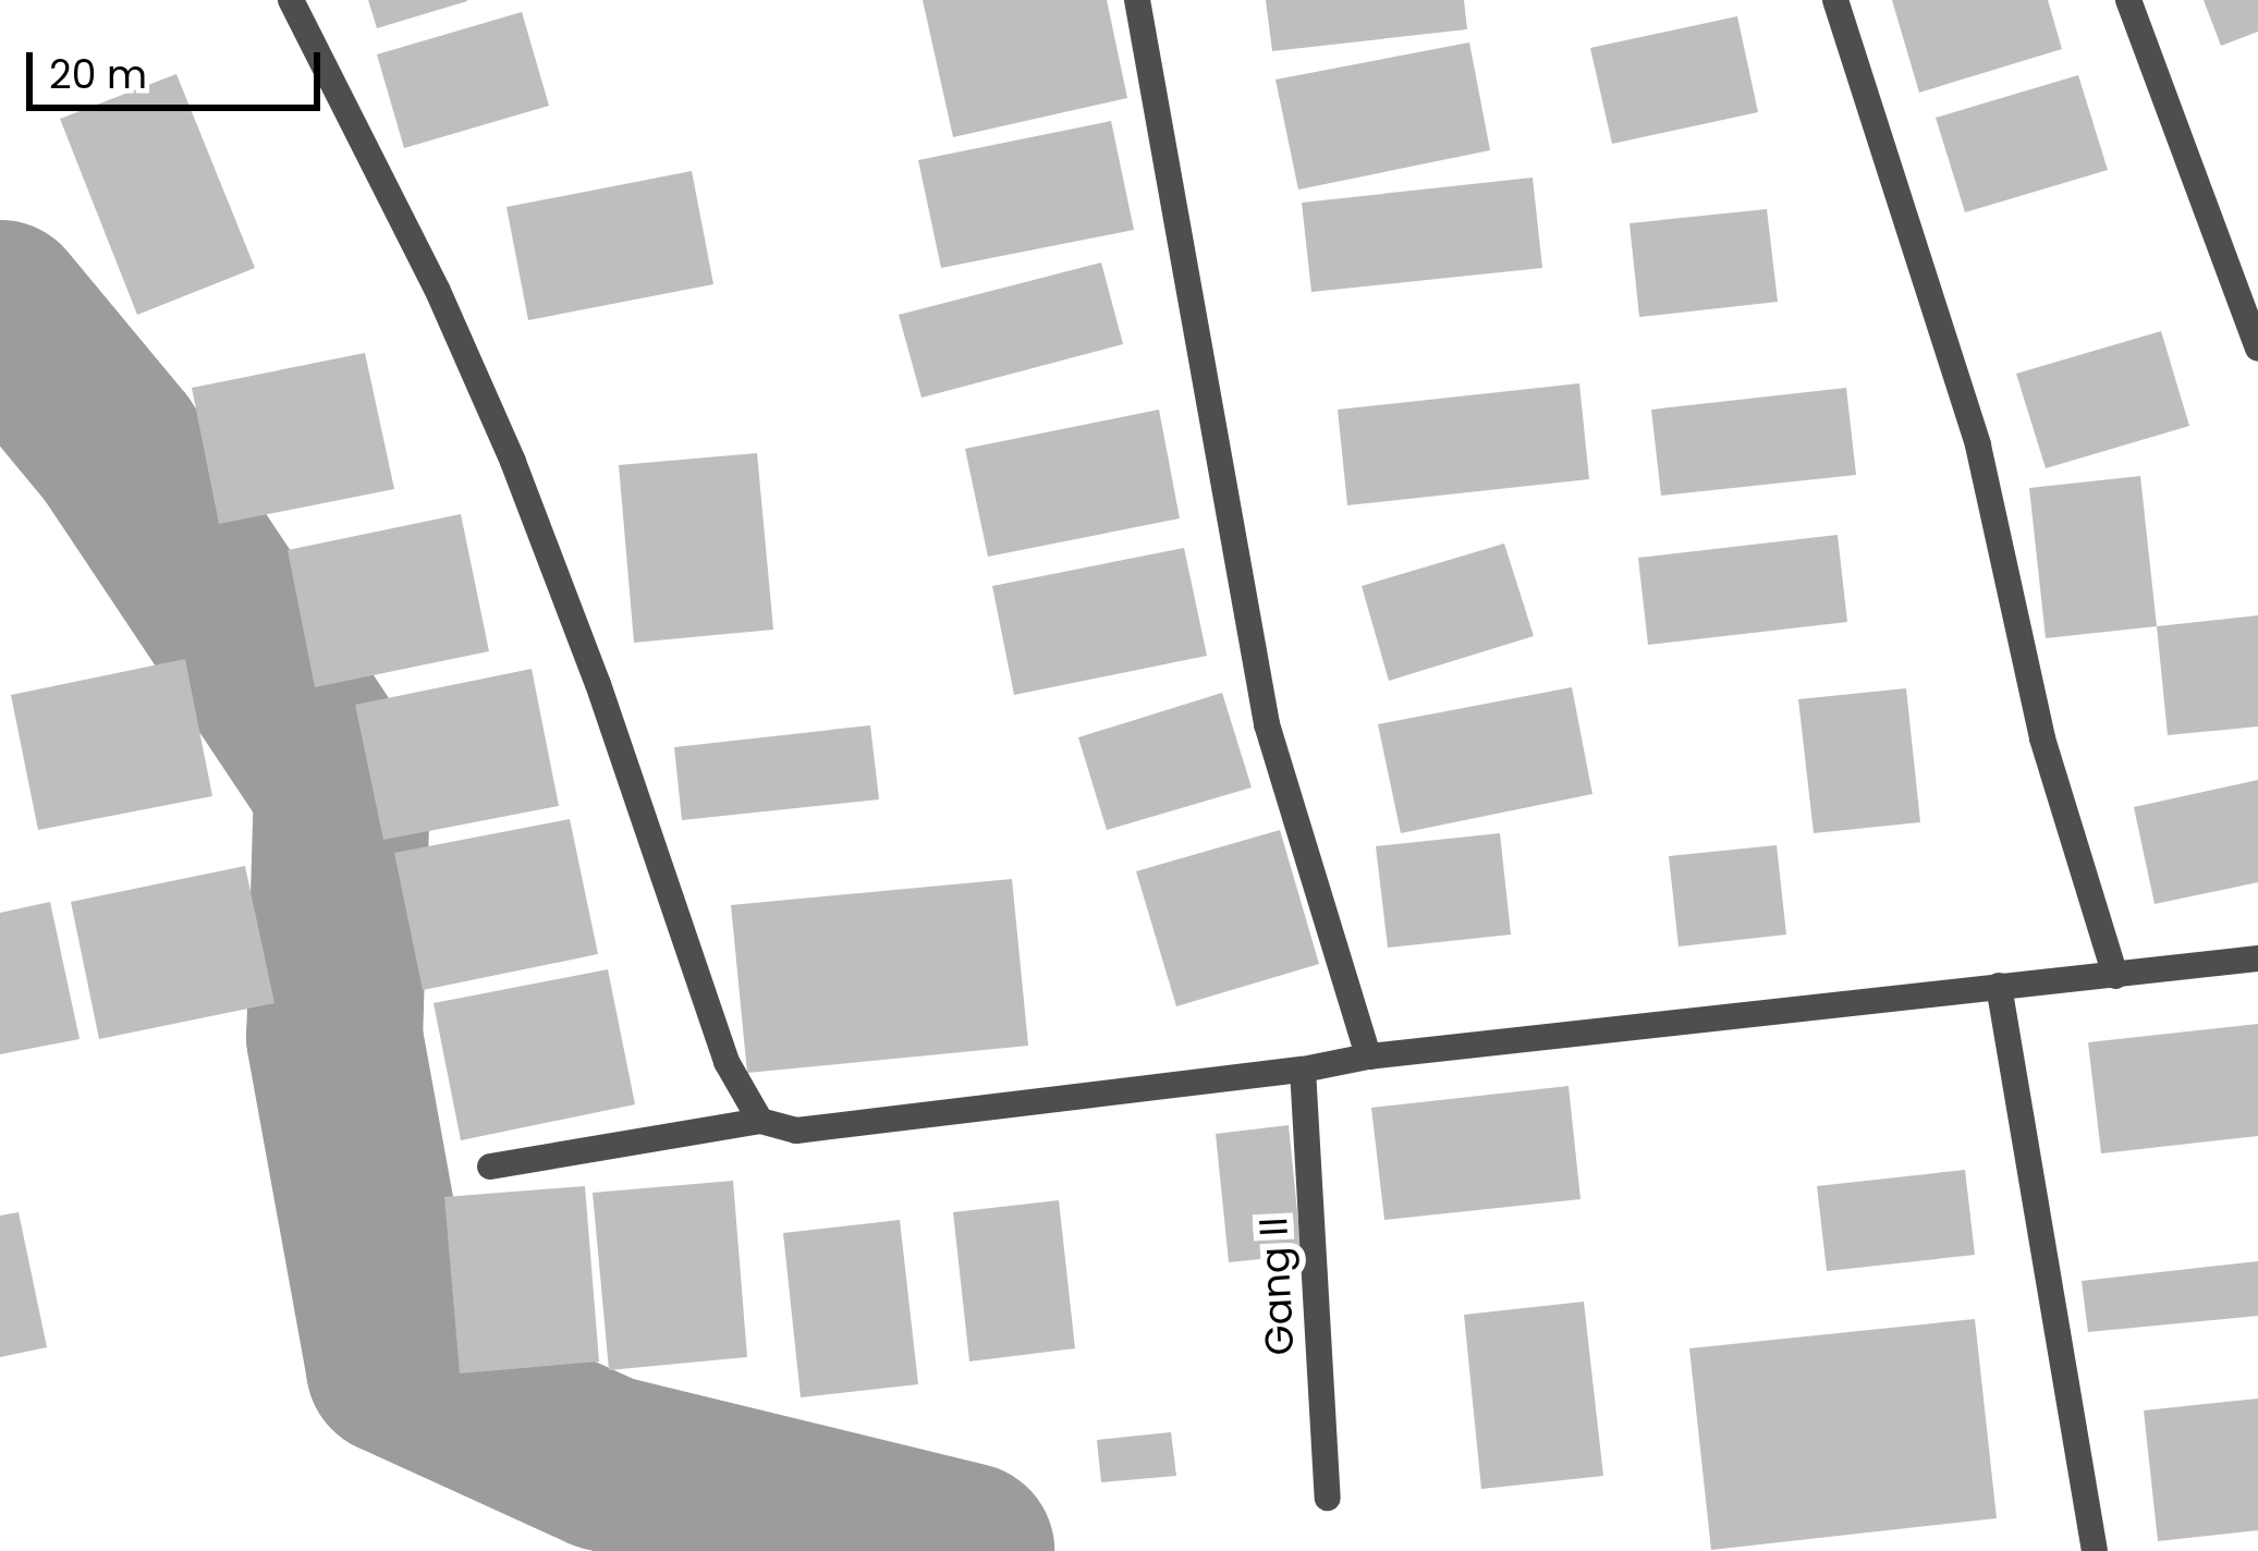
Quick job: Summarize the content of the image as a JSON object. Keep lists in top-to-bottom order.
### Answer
{
  "streets": {
    "street": ["Gang II"]
  },
  "scale_bar": "20 m"
}
